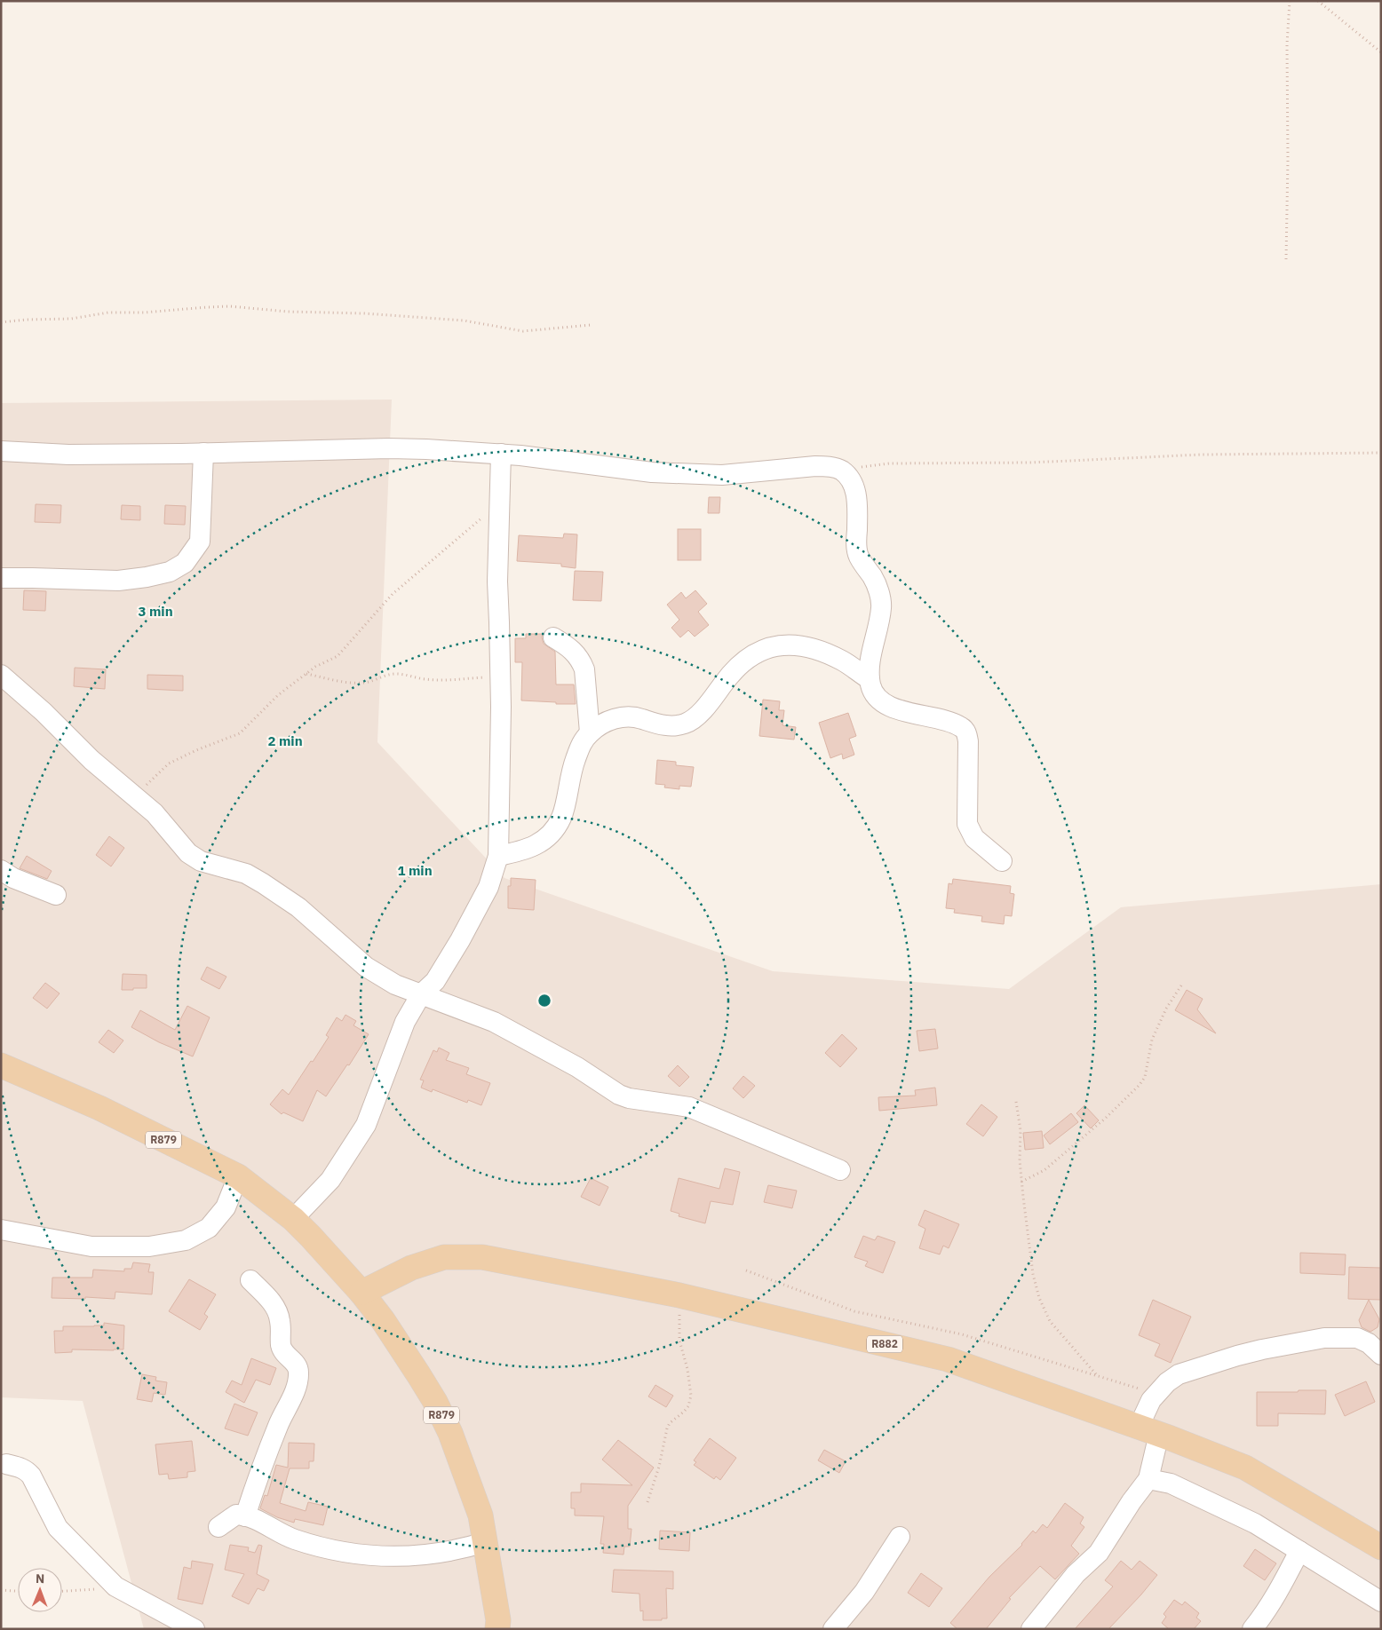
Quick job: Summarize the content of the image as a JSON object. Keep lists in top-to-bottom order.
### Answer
{
  "streets": {
    "main road": ["R879", "R882"]
  },
  "crossings": [
    ["R879", "R882"]
  ],
  "north": "top",
  "rings": ["3 min", "2 min", "1 min"]
}
